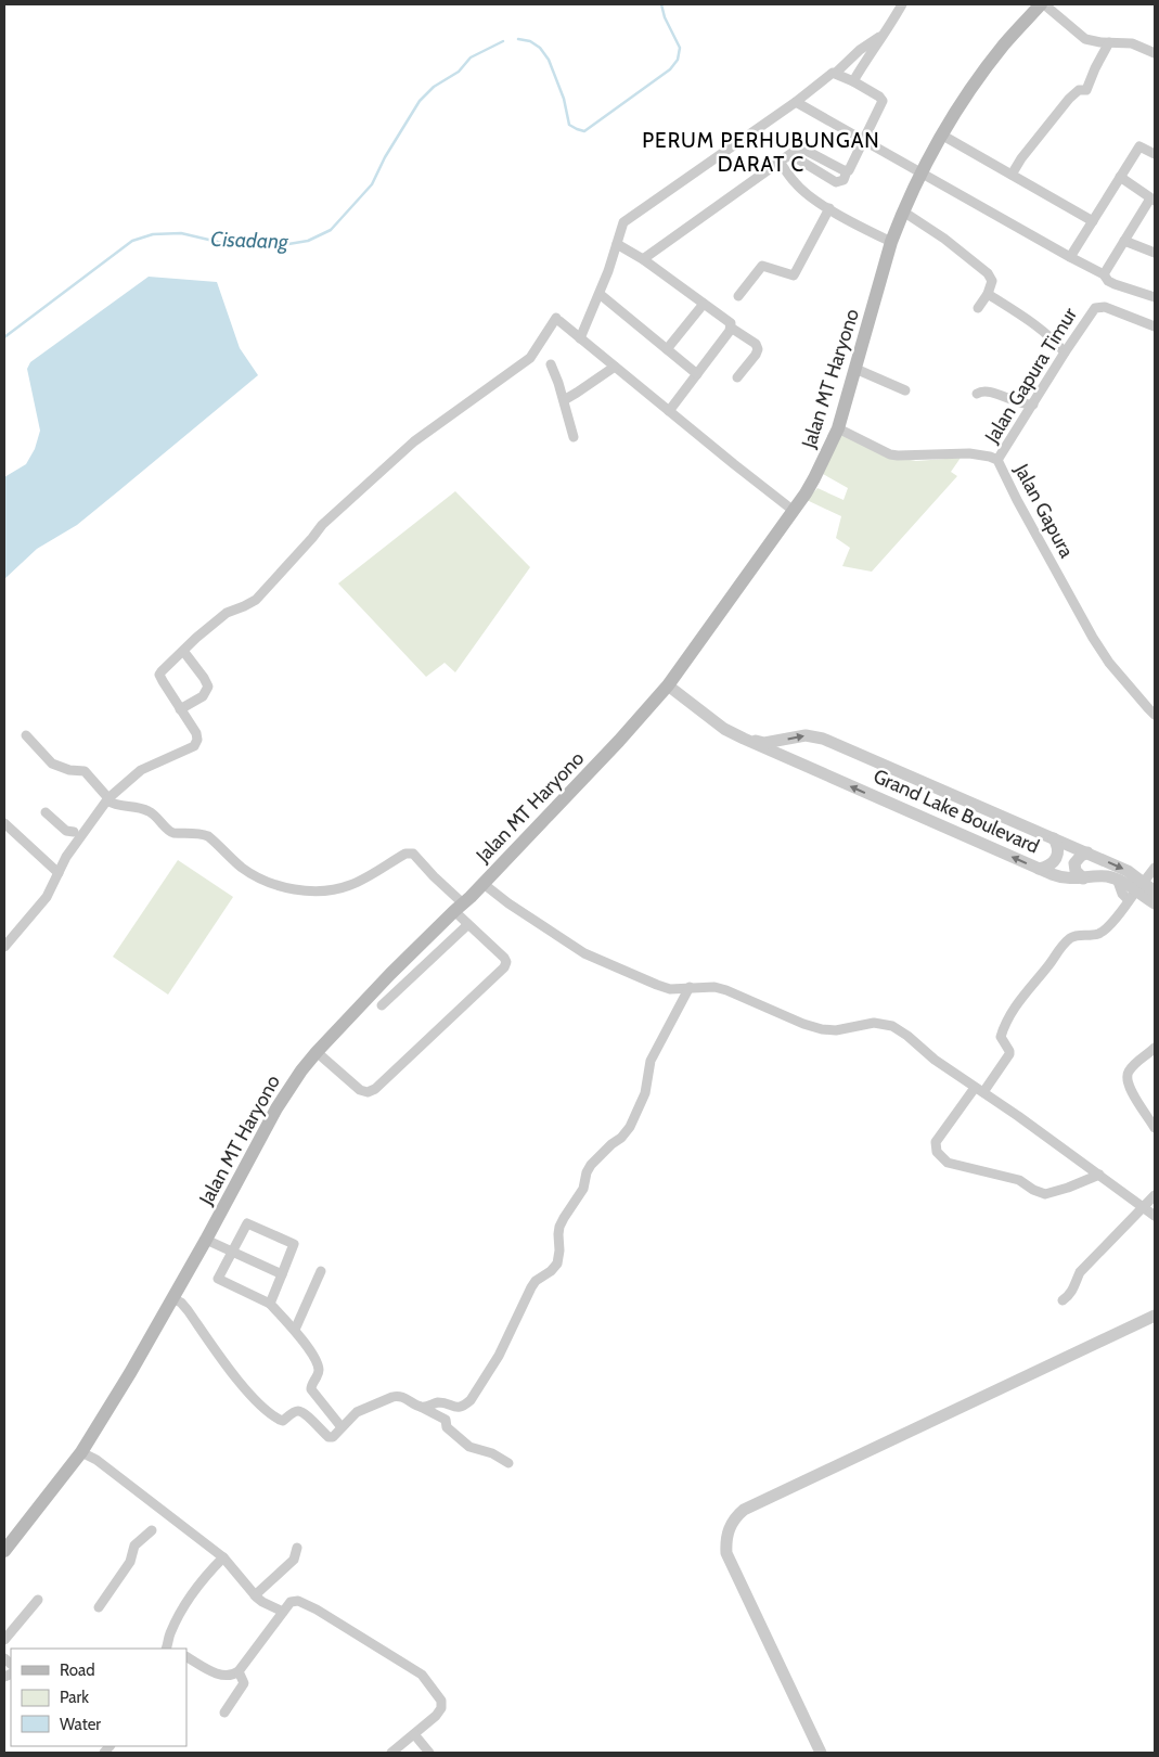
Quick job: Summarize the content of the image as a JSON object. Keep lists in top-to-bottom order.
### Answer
{
  "streets": {
    "main road": ["Jalan MT Haryono"],
    "street": ["Jalan Gapura Timur", "Jalan Gapura", "Grand Lake Boulevard"]
  },
  "crossings": [
    ["Jalan Gapura Timur", "Jalan Gapura"],
    ["Jalan MT Haryono", "Jalan Gapura"],
    ["Jalan MT Haryono", "Grand Lake Boulevard"]
  ],
  "districts": ["PERUM PERHUBUNGAN DARAT C"],
  "water": ["Cisadang"],
  "legend": ["Road", "Park", "Water"]
}
